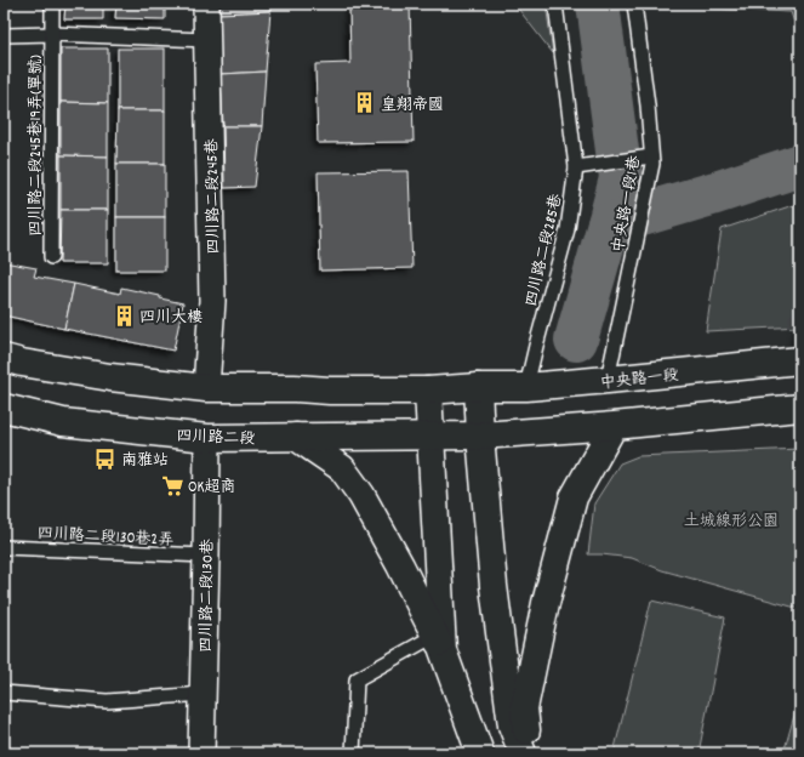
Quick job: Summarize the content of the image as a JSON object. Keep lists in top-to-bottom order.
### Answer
{
  "streets": {
    "main road": ["中央路一段", "四川路二段"],
    "street": ["四川路二段245巷", "四川路二段130巷"],
    "lane": [
      "四川路二段245巷19弄(單號)",
      "中央路一段1巷",
      "四川路二段285巷",
      "四川路二段130巷2弄"
    ]
  },
  "crossings": [
    ["中央路一段1巷", "中央路一段"],
    ["四川路二段285巷", "中央路一段"],
    ["四川路二段", "四川路二段130巷"],
    ["四川路二段130巷2弄", "四川路二段130巷"]
  ],
  "parks": ["土城線形公園"],
  "places": {
    "building": ["皇翔帝國", "四川大樓"],
    "bus stop": ["南雅站"],
    "supermarket": ["OK超商"]
  }
}
